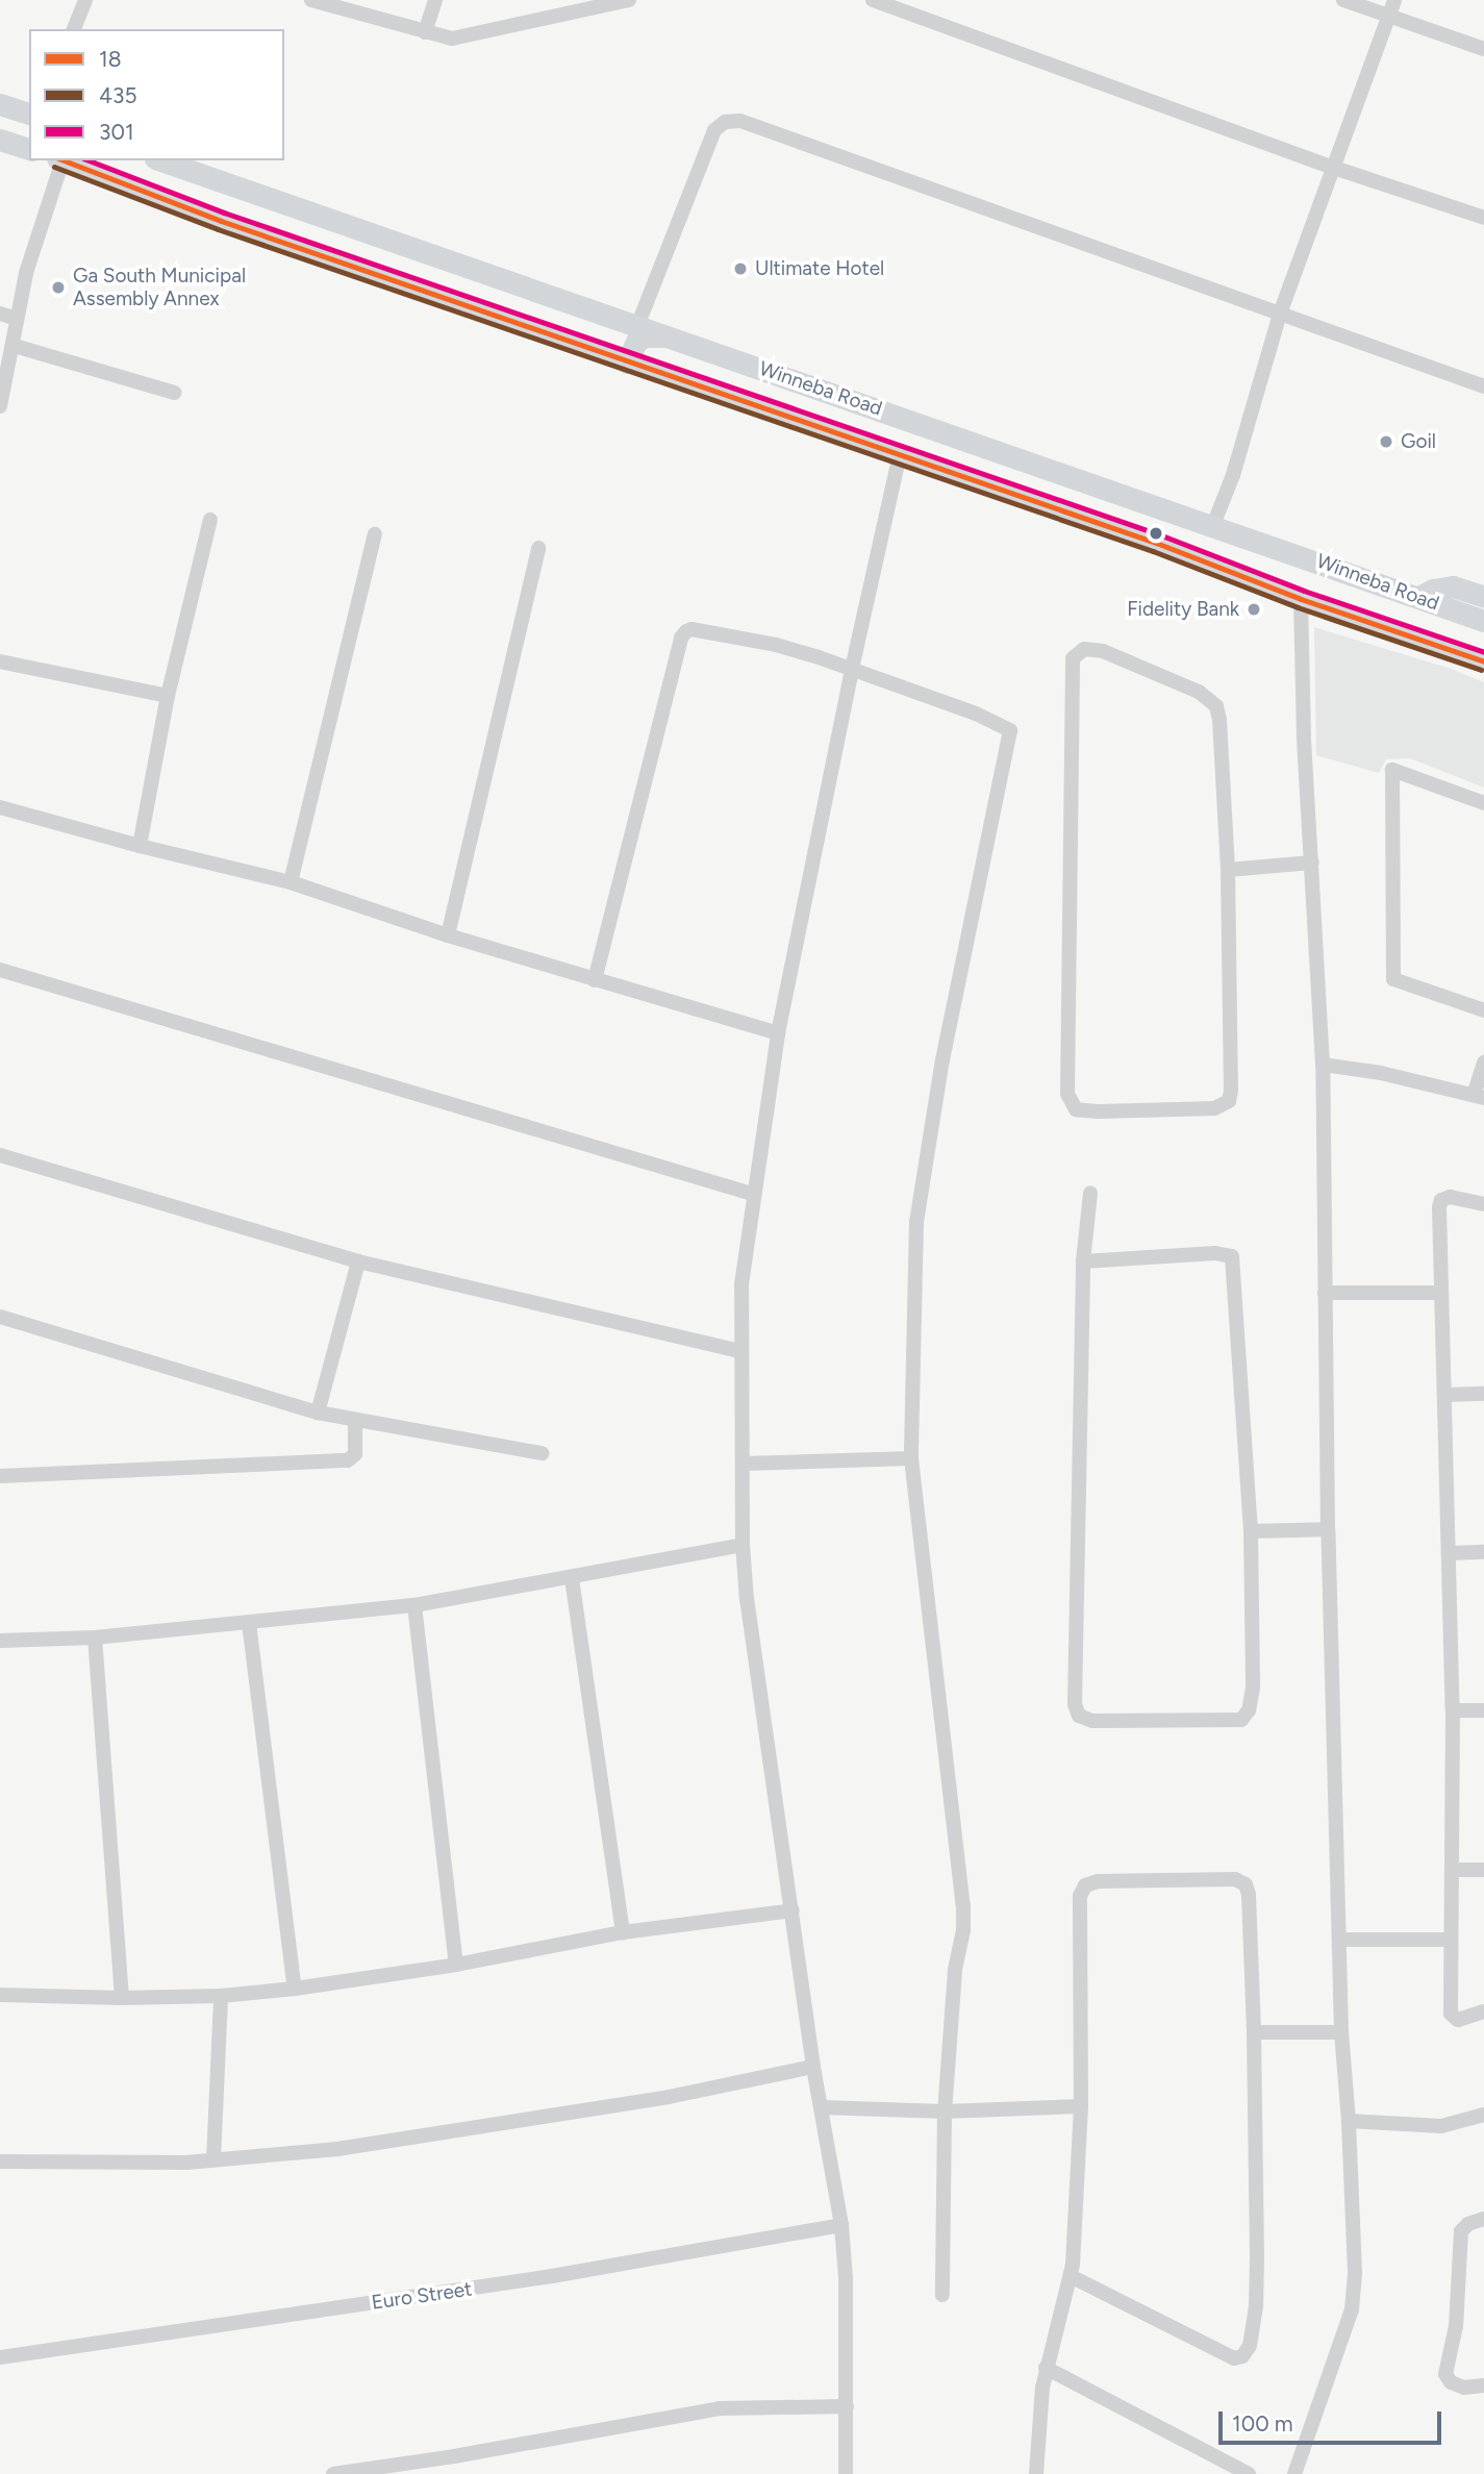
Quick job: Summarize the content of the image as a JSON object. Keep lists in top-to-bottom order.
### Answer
{
  "streets": {
    "highway": ["Winneba Road"],
    "street": ["Euro Street"]
  },
  "places": [
    "Ultimate Hotel",
    "Ga South Municipal Assembly Annex",
    "Goil",
    "Fidelity Bank"
  ],
  "lines": ["transit line 18", "transit line 301", "transit line 435"],
  "legend": ["18", "435", "301"],
  "scale_bar": "100 m"
}
